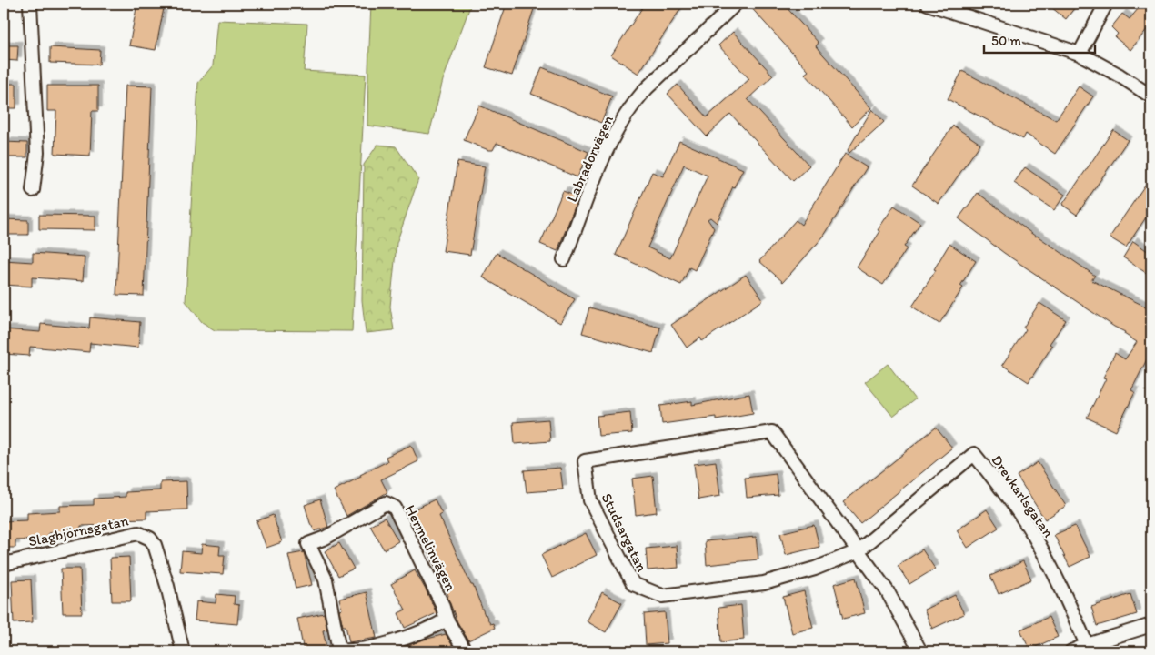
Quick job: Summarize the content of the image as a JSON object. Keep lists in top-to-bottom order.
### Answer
{
  "streets": {
    "street": [
      "Labradorvägen",
      "Drevkarlsgatan",
      "Slagbjörnsgatan",
      "Studsargatan",
      "Hermelinvägen"
    ]
  },
  "crossings": [
    ["Drevkarlsgatan", "Studsargatan"]
  ],
  "scale_bar": "50 m"
}
